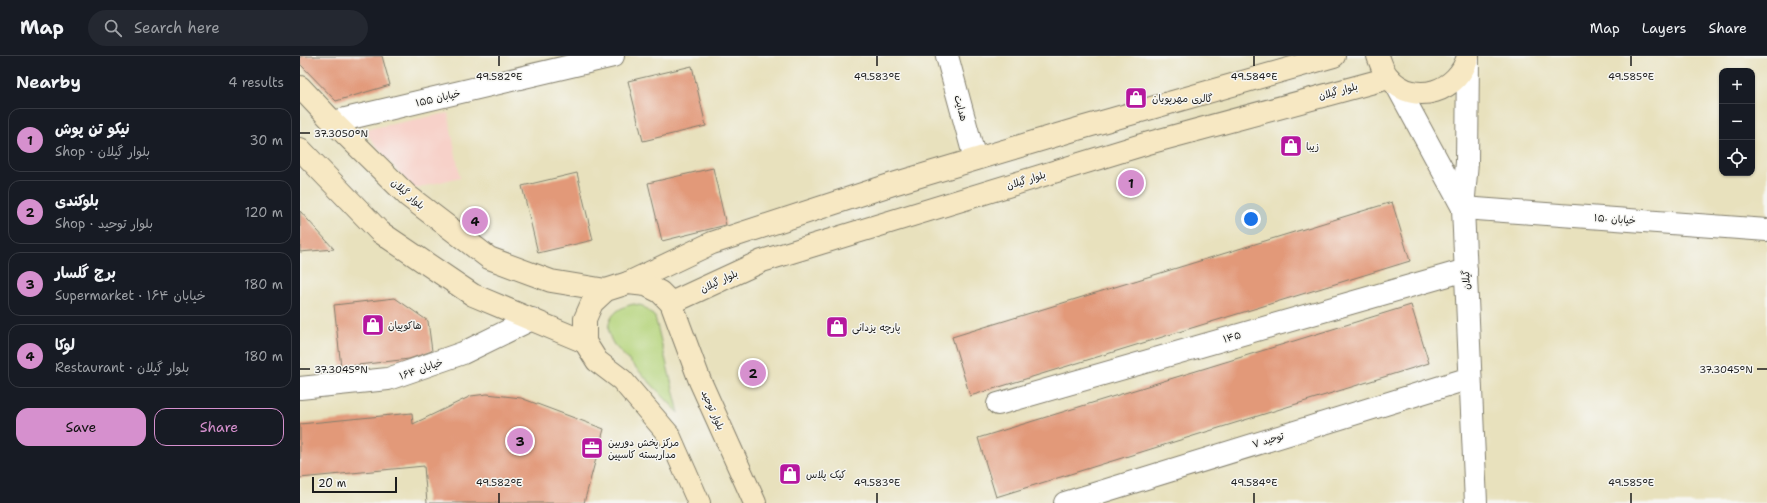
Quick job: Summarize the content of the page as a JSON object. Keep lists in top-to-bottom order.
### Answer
{
  "streets": {
    "main road": ["بلوار گیلان", "بلوار توحید"],
    "street": [
      "خیابان ۱۵۵",
      "هدایت",
      "خیابان ۱۵۰",
      "گیلان",
      "۱۴۵",
      "۱۶۴ خیابان",
      "توحید ۷"
    ]
  },
  "crossings": [
    ["بلوار گیلان", "خیابان ۱۵۵"],
    ["بلوار گیلان", "بلوار توحید"],
    ["خیابان ۱۵۰", "گیلان"],
    ["گیلان", "۱۴۵"],
    ["گیلان", "توحید ۷"]
  ],
  "places": {
    "shop": [
      "گالری مهرپویان",
      "زیبا",
      "هاکوپیان",
      "پارچه یزدانی",
      "کیک پلاس"
    ],
    "office": ["مرکز پخش دوربین مداربسته کاسپین"]
  },
  "scale_bar": "20 m",
  "page": {
    "header": "Map",
    "search": "Search here",
    "nav": ["Map", "Layers", "Share"],
    "heading": ["Nearby", "4 results"],
    "map_buttons": ["+", "−"],
    "list": [
      {
        "mark": "1",
        "name": "نیکو تن پوش",
        "note": "Shop · بلوار گیلان",
        "value": "30 m"
      },
      {
        "mark": "2",
        "name": "بلوکندی",
        "note": "Shop · بلوار توحید",
        "value": "120 m"
      },
      {
        "mark": "3",
        "name": "برج گلسار",
        "note": "Supermarket · ۱۶۴ خیابان",
        "value": "180 m"
      },
      {
        "mark": "4",
        "name": "لوکا",
        "note": "Restaurant · بلوار گیلان",
        "value": "180 m"
      }
    ],
    "pins": [
      "1",
      "4",
      "2",
      "3"
    ],
    "buttons": ["Save", "Share"],
    "scale": "20 m"
  },
  "coordinates": [
    "49.582°E",
    "49.583°E",
    "49.584°E",
    "49.585°E",
    "37.3050°N",
    "37.3045°N"
  ]
}
